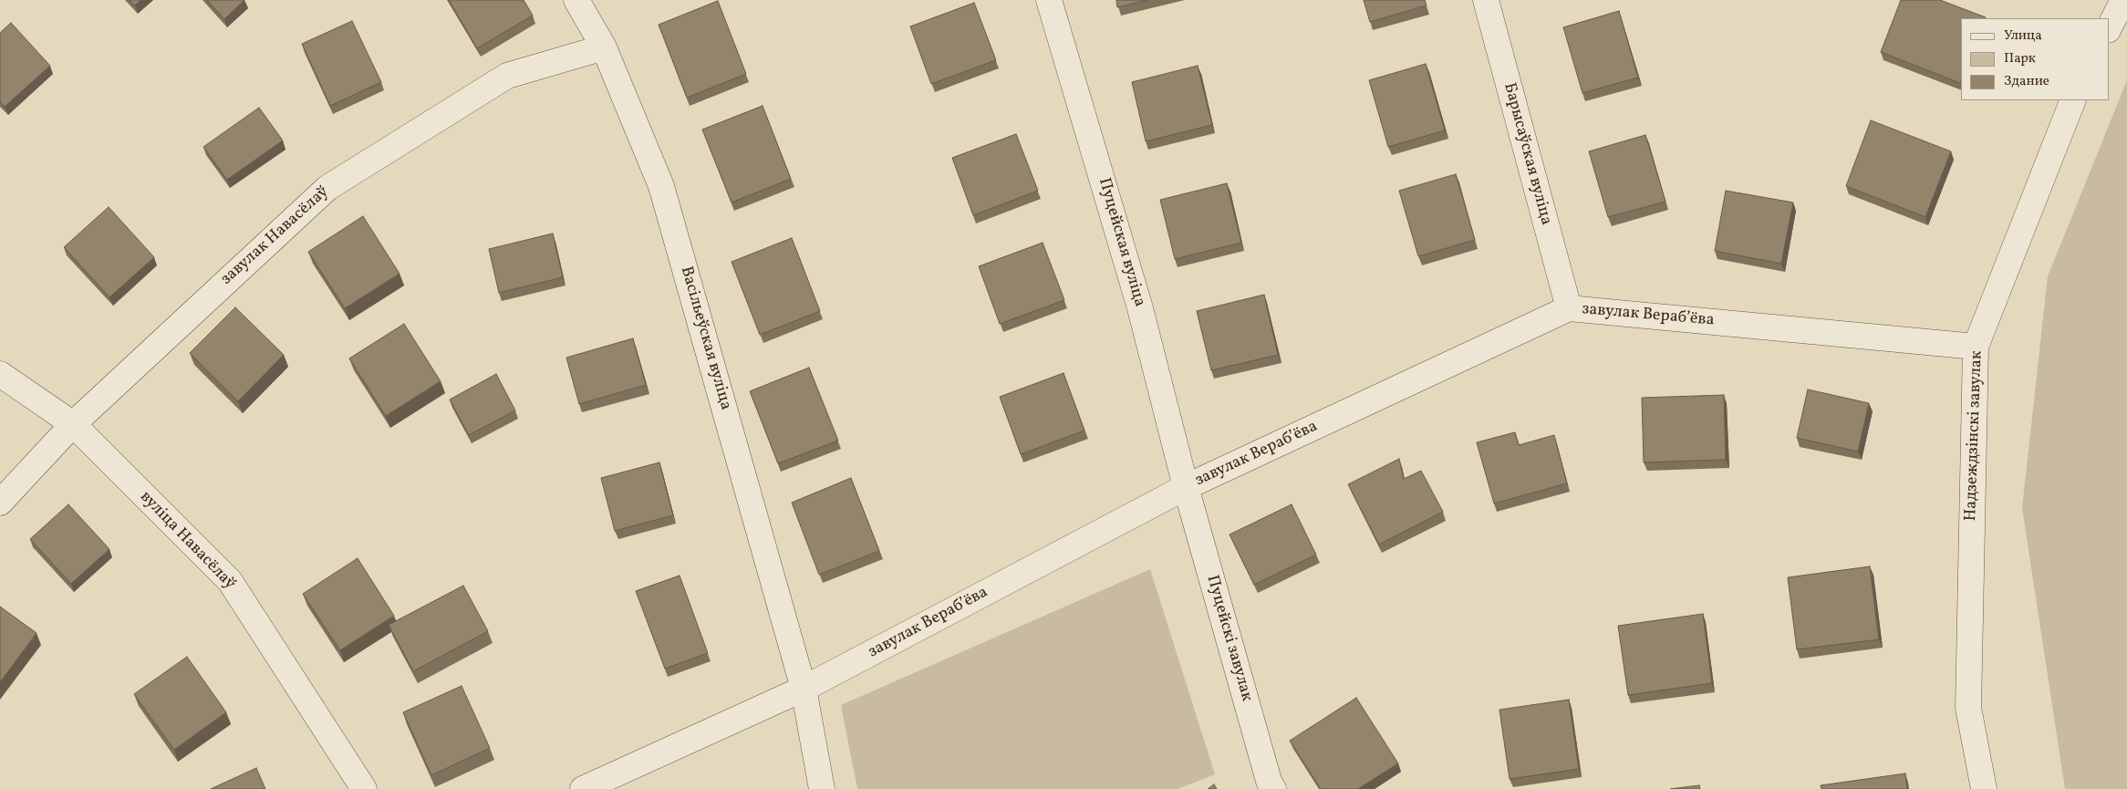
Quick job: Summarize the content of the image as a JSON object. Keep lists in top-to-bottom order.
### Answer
{
  "streets": {
    "street": [
      "Барысаўская вуліца",
      "завулак Навасёлаў",
      "Пуцейская вуліца",
      "завулак Верабʼёва",
      "Васільеўская вуліца",
      "Надзеждзінскі завулак",
      "вуліца Навасёлаў",
      "Пуцейскі завулак"
    ]
  },
  "crossings": [
    ["Барысаўская вуліца", "завулак Верабʼёва"],
    ["завулак Навасёлаў", "Васільеўская вуліца"],
    ["завулак Навасёлаў", "вуліца Навасёлаў"],
    ["Пуцейская вуліца", "завулак Верабʼёва"],
    ["Пуцейская вуліца", "Пуцейскі завулак"],
    ["завулак Верабʼёва", "Васільеўская вуліца"],
    ["завулак Верабʼёва", "Надзеждзінскі завулак"],
    ["завулак Верабʼёва", "Пуцейскі завулак"]
  ],
  "legend": ["Улица", "Парк", "Здание"]
}
